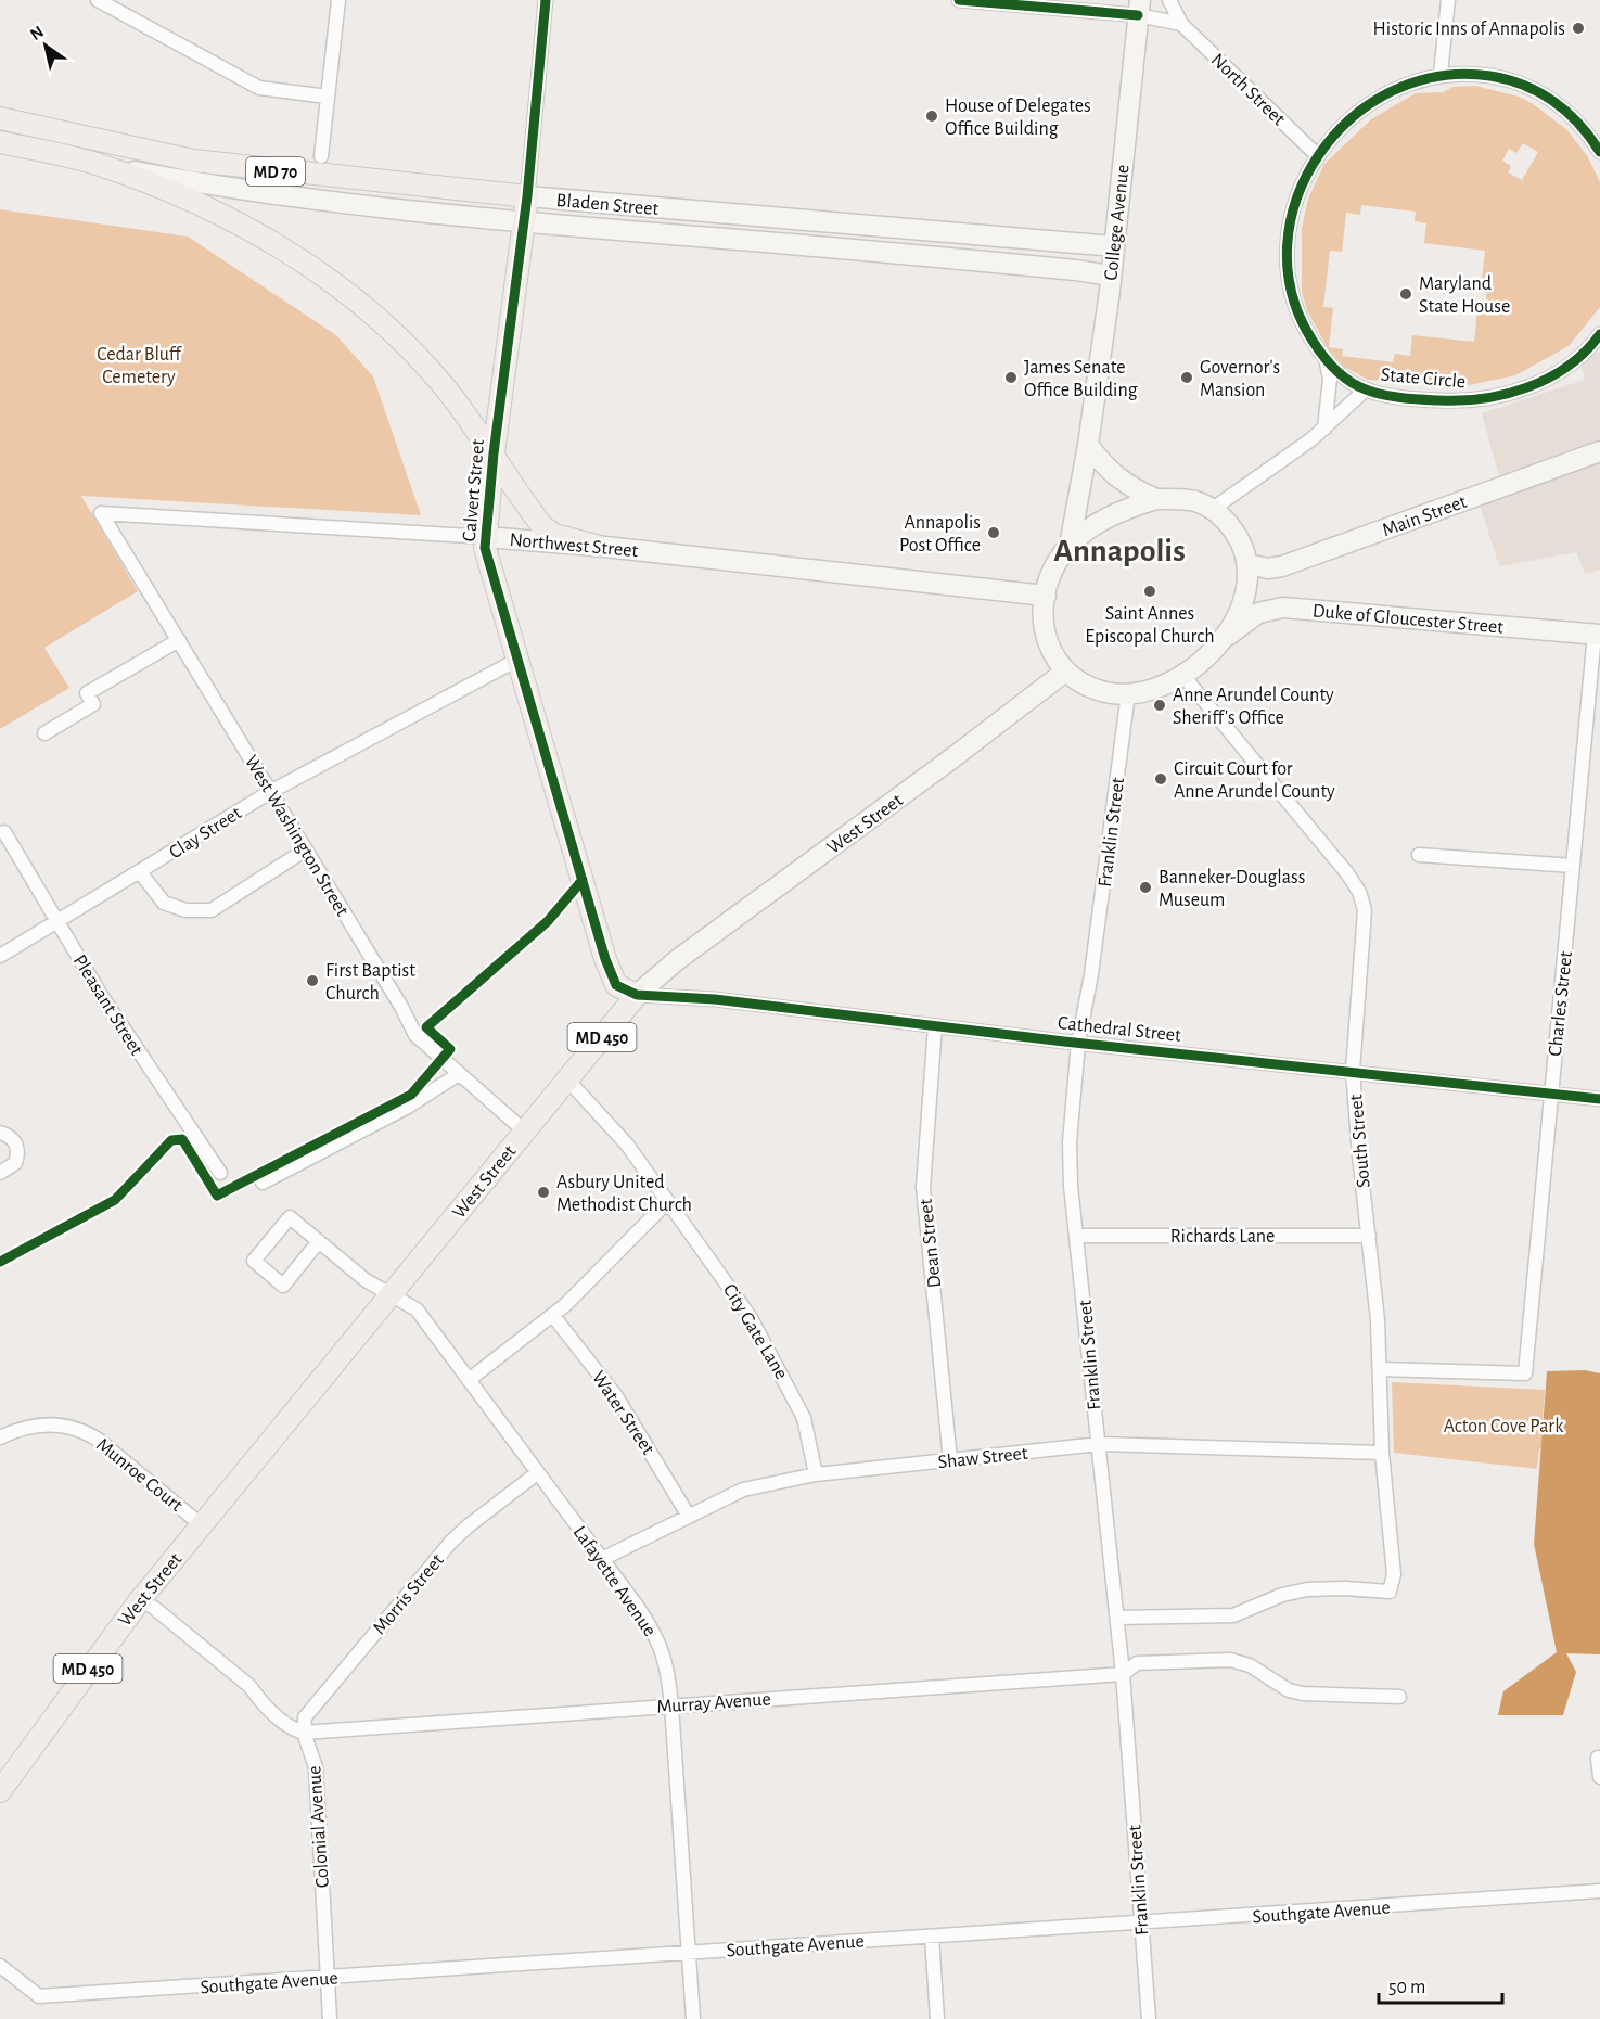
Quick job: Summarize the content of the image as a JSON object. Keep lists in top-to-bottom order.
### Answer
{
  "streets": {
    "main road": [
      "MD 70",
      "Bladen Street",
      "College Avenue",
      "Calvert Street",
      "Main Street",
      "Northwest Street",
      "Duke of Gloucester Street",
      "West Street",
      "MD 450"
    ],
    "street": [
      "North Street",
      "State Circle",
      "Clay Street",
      "Franklin Street",
      "West Washington Street",
      "Charles Street",
      "Pleasant Street",
      "Cathedral Street",
      "South Street",
      "Richards Lane",
      "Dean Street",
      "City Gate Lane",
      "Water Street",
      "Shaw Street",
      "Munroe Court",
      "Lafayette Avenue",
      "Morris Street",
      "Murray Avenue",
      "Colonial Avenue",
      "Southgate Avenue"
    ]
  },
  "crossings": [
    ["North Street", "State Circle"],
    ["MD 70", "Bladen Street"],
    ["Bladen Street", "College Avenue"],
    ["Bladen Street", "Calvert Street"],
    ["College Avenue", "Main Street"],
    ["College Avenue", "Northwest Street"],
    ["College Avenue", "Duke of Gloucester Street"],
    ["College Avenue", "West Street"],
    ["College Avenue", "Franklin Street"],
    ["College Avenue", "South Street"],
    ["Calvert Street", "Northwest Street"],
    ["Calvert Street", "West Street"],
    ["Calvert Street", "Clay Street"],
    ["Calvert Street", "Cathedral Street"],
    ["Main Street", "Northwest Street"],
    ["Main Street", "Duke of Gloucester Street"],
    ["Main Street", "West Street"],
    ["Main Street", "Franklin Street"],
    ["Main Street", "South Street"],
    ["Northwest Street", "Duke of Gloucester Street"],
    ["Northwest Street", "West Street"],
    ["Northwest Street", "Franklin Street"],
    ["Northwest Street", "West Washington Street"],
    ["Northwest Street", "South Street"],
    ["Duke of Gloucester Street", "West Street"],
    ["Duke of Gloucester Street", "Franklin Street"],
    ["Duke of Gloucester Street", "Charles Street"],
    ["Duke of Gloucester Street", "South Street"],
    ["West Street", "Franklin Street"],
    ["West Street", "West Washington Street"],
    ["West Street", "Cathedral Street"],
    ["West Street", "South Street"],
    ["West Street", "City Gate Lane"],
    ["West Street", "Munroe Court"],
    ["West Street", "Lafayette Avenue"],
    ["Clay Street", "West Washington Street"],
    ["Clay Street", "Pleasant Street"],
    ["Franklin Street", "Cathedral Street"],
    ["Franklin Street", "South Street"],
    ["Franklin Street", "Richards Lane"],
    ["Franklin Street", "Shaw Street"],
    ["Franklin Street", "Murray Avenue"],
    ["Franklin Street", "Southgate Avenue"],
    ["Charles Street", "Cathedral Street"],
    ["Charles Street", "South Street"],
    ["Cathedral Street", "South Street"],
    ["Cathedral Street", "Dean Street"],
    ["South Street", "Richards Lane"],
    ["South Street", "Shaw Street"],
    ["Dean Street", "Shaw Street"],
    ["City Gate Lane", "Shaw Street"],
    ["Water Street", "Shaw Street"],
    ["Shaw Street", "Lafayette Avenue"],
    ["Lafayette Avenue", "Morris Street"],
    ["Lafayette Avenue", "Murray Avenue"],
    ["Lafayette Avenue", "Southgate Avenue"],
    ["Morris Street", "Murray Avenue"],
    ["Morris Street", "Colonial Avenue"],
    ["Murray Avenue", "Colonial Avenue"],
    ["Colonial Avenue", "Southgate Avenue"]
  ],
  "districts": ["Annapolis"],
  "parks": ["Cedar Bluff Cemetery", "Acton Cove Park"],
  "places": [
    "Historic Inns of Annapolis",
    "House of Delegates Office Building",
    "Maryland State House",
    "James Senate Office Building",
    "Governor's Mansion",
    "Annapolis Post Office",
    "Saint Annes Episcopal Church",
    "Anne Arundel County Sheriff's Office",
    "Circuit Court for Anne Arundel County",
    "Banneker-Douglass Museum",
    "First Baptist Church",
    "Asbury United Methodist Church"
  ],
  "scale_bar": "50 m",
  "north": "top left"
}
